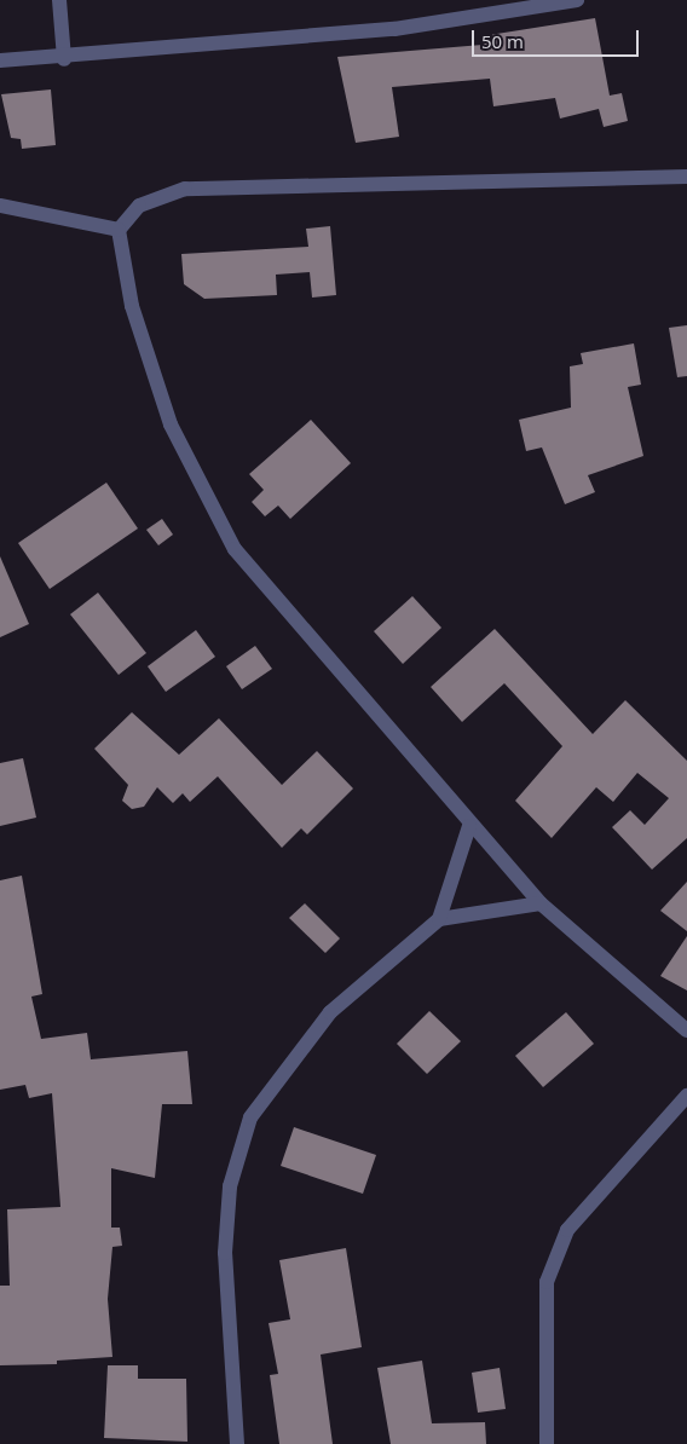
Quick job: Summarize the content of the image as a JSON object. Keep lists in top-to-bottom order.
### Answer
{
  "scale_bar": "50 m"
}
